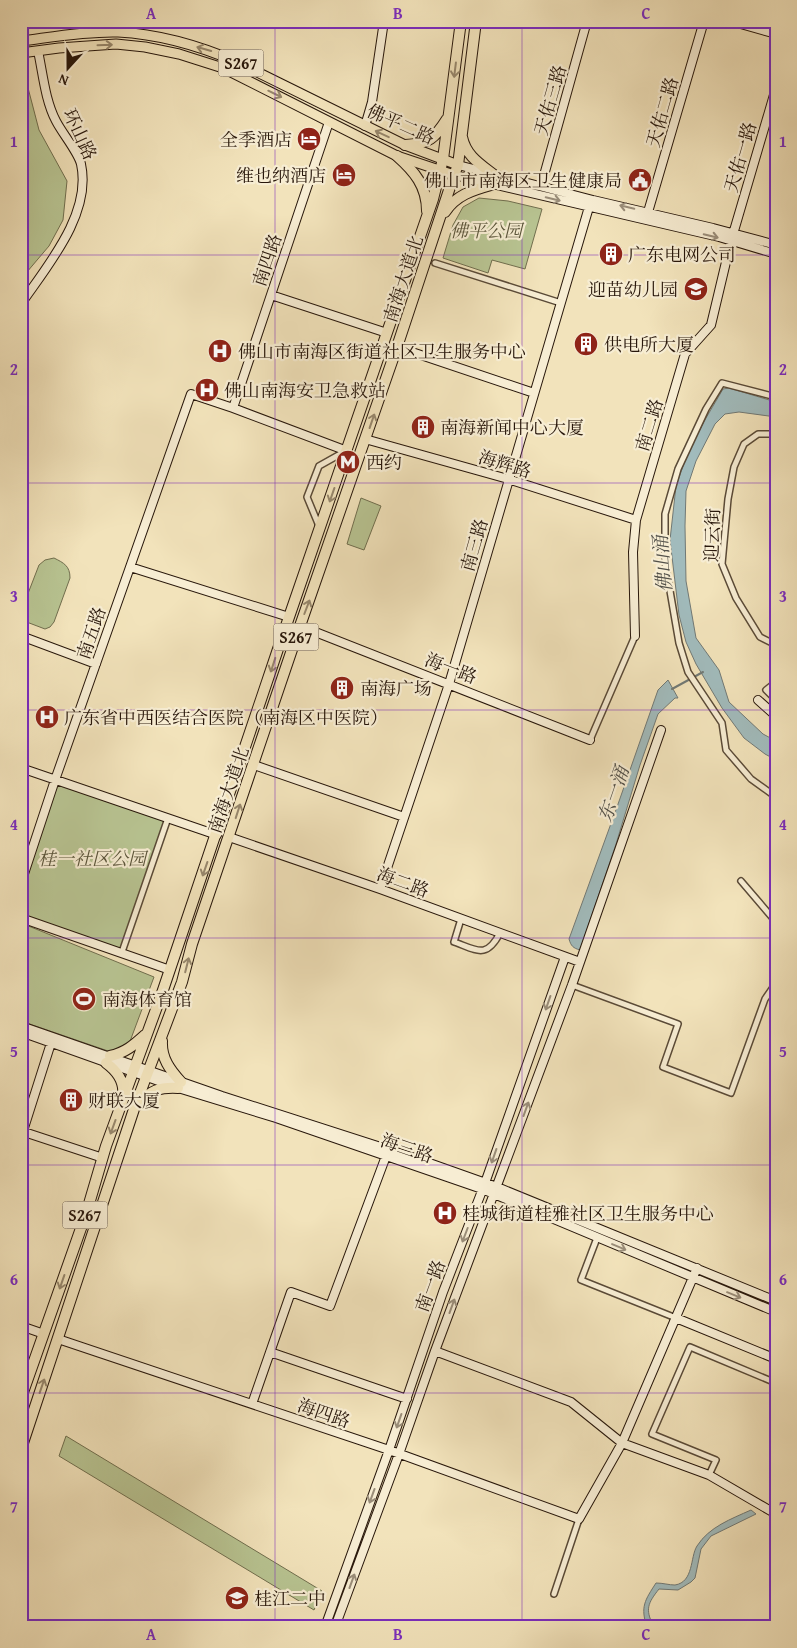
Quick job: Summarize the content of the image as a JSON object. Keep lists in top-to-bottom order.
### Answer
{
  "streets": {
    "highway": ["S267", "南海大道北"],
    "main road": ["佛平二路"],
    "street": [
      "天佑三路",
      "天佑二路",
      "环山路",
      "天佑一路",
      "南四路",
      "南二路",
      "海辉路",
      "迎云街",
      "南三路",
      "南五路",
      "海一路",
      "海二路",
      "海三路",
      "南一路",
      "海四路"
    ]
  },
  "crossings": [
    ["天佑三路", "佛平二路"],
    ["天佑二路", "佛平二路"],
    ["佛平二路", "环山路"],
    ["佛平二路", "天佑一路"],
    ["佛平二路", "南四路"],
    ["佛平二路", "南海大道北"],
    ["佛平二路", "南二路"],
    ["佛平二路", "南三路"],
    ["天佑一路", "南二路"],
    ["南四路", "南五路"],
    ["南海大道北", "海辉路"],
    ["南海大道北", "海一路"],
    ["南海大道北", "海二路"],
    ["南海大道北", "海三路"],
    ["南海大道北", "海四路"],
    ["南二路", "海辉路"],
    ["海辉路", "南三路"],
    ["南三路", "海一路"],
    ["南三路", "海二路"],
    ["海二路", "南一路"],
    ["海三路", "南一路"],
    ["南一路", "海四路"]
  ],
  "water": ["佛山涌", "东一涌"],
  "parks": ["佛平公园", "桂一社区公园"],
  "places": {
    "hotel": ["全季酒店", "维也纳酒店"],
    "public building": ["佛山市南海区卫生健康局"],
    "building": [
      "广东电网公司",
      "供电所大厦",
      "南海新闻中心大厦",
      "南海广场",
      "财联大厦"
    ],
    "school or university": ["迎苗幼儿园", "桂江二中"],
    "hospital": [
      "佛山市南海区街道社区卫生服务中心",
      "佛山南海安卫急救站",
      "广东省中西医结合医院（南海区中医院）",
      "桂城街道桂雅社区卫生服务中心"
    ],
    "metro station": ["西约"],
    "sports": ["南海体育馆"]
  },
  "north": "bottom",
  "grid": {
    "columns": ["A", "B", "C"],
    "rows": [
      "1",
      "2",
      "3",
      "4",
      "5",
      "6",
      "7"
    ]
  }
}
